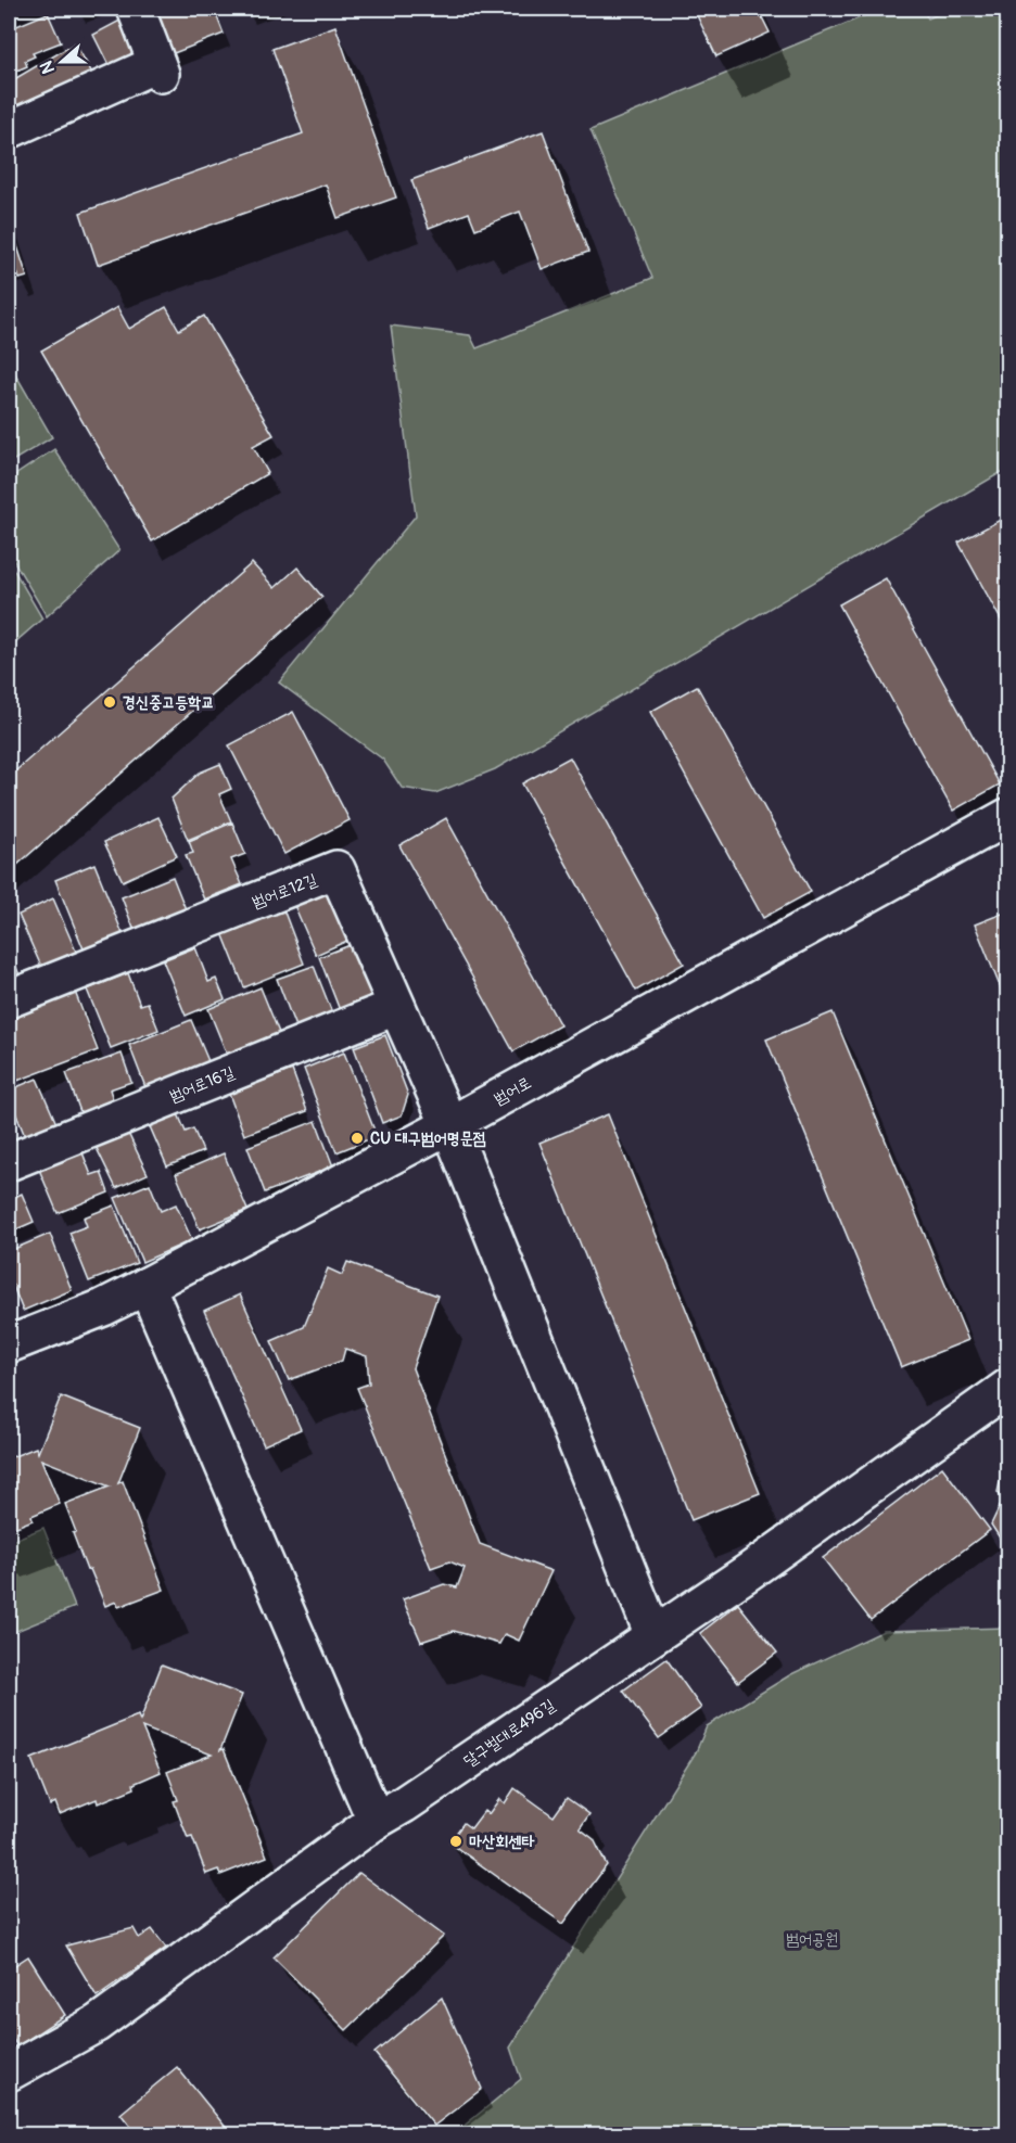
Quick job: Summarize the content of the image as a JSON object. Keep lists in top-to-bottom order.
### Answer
{
  "streets": {
    "street": [
      "범어로12길",
      "범어로16길",
      "범어로",
      "달구벌대로496길"
    ]
  },
  "crossings": [
    ["범어로12길", "범어로16길"],
    ["범어로12길", "범어로"],
    ["범어로12길", "달구벌대로496길"]
  ],
  "parks": ["범어공원"],
  "places": ["경신중고등학교", "CU 대구범어명문점", "마산회센타"],
  "north": "left"
}
